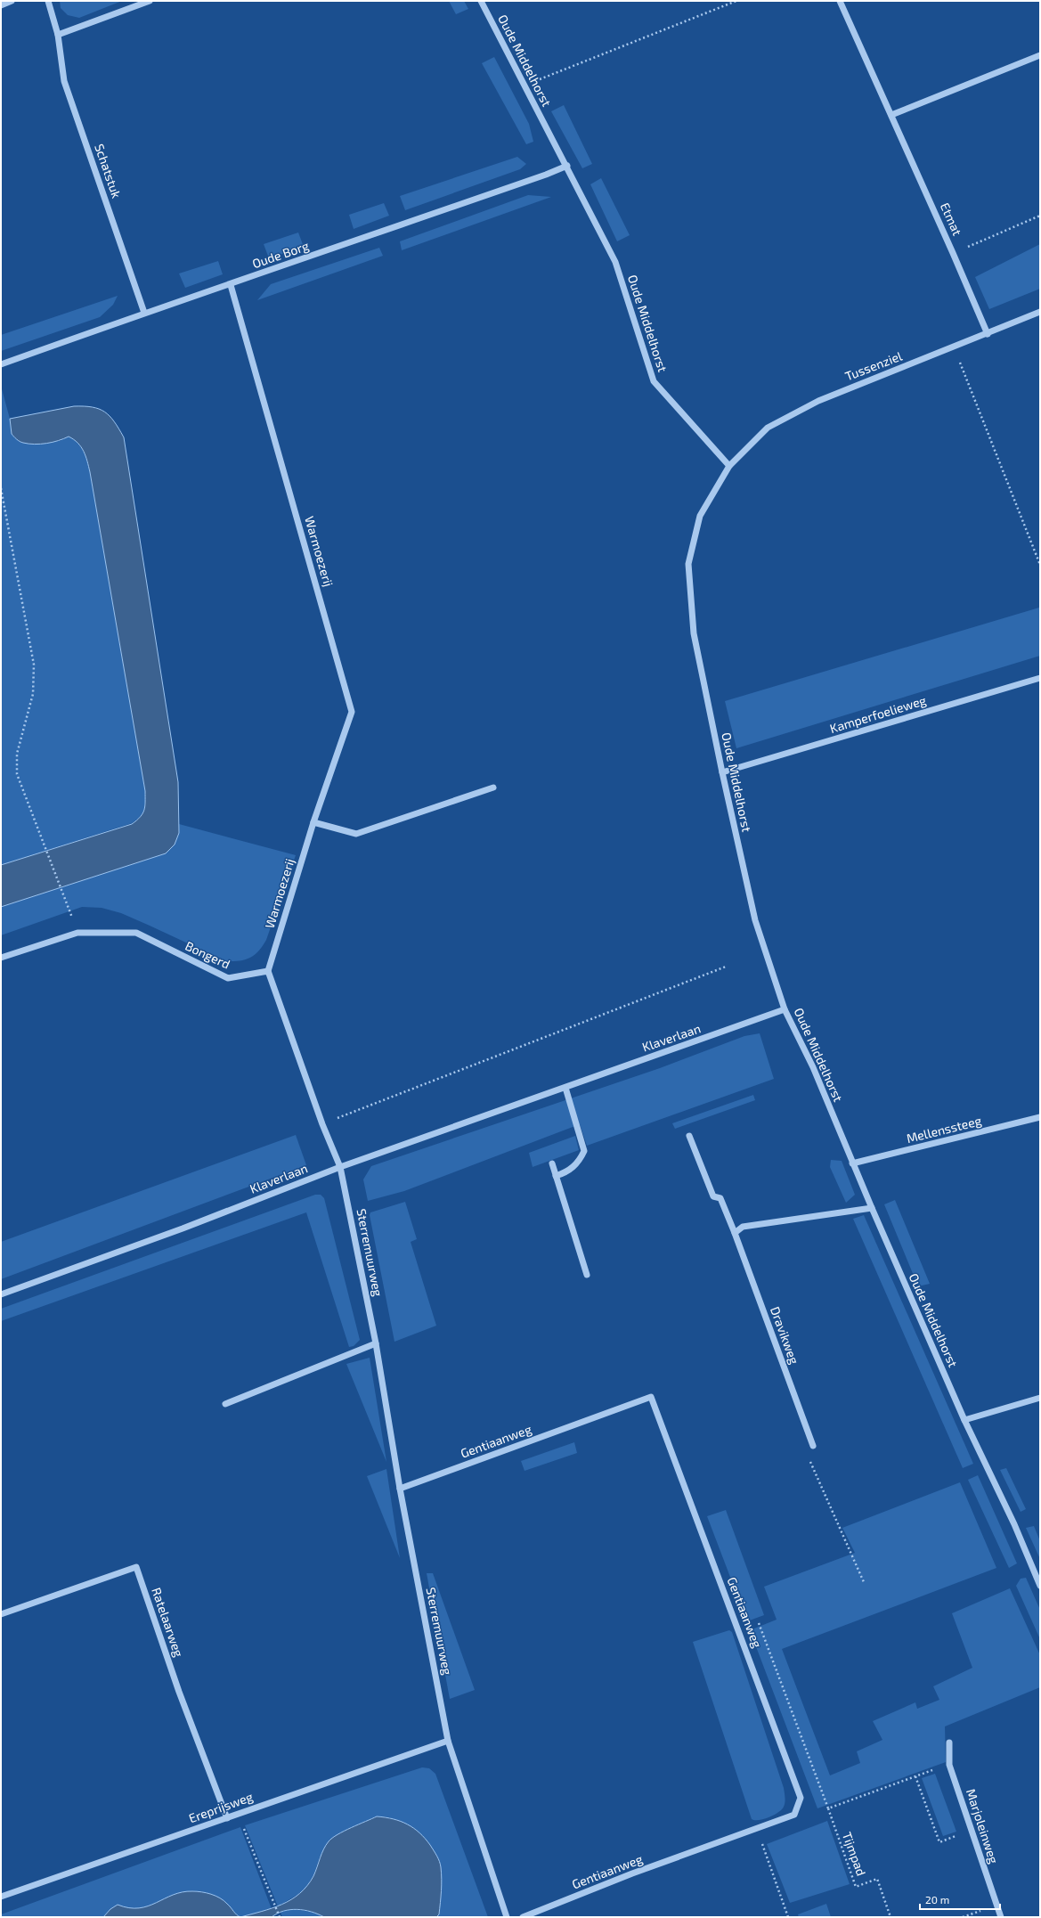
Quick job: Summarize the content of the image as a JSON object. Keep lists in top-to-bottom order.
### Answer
{
  "streets": {
    "street": [
      "Oude Middelhorst",
      "Schatstuk",
      "Etmat",
      "Oude Borg",
      "Tussenziel",
      "Warmoezerij",
      "Kamperfoelieweg",
      "Bongerd",
      "Klaverlaan",
      "Mellenssteeg",
      "Sterremuurweg",
      "Dravikweg",
      "Gentiaanweg",
      "Ratelaarweg",
      "Ereprijsweg",
      "Marjoleinweg"
    ],
    "path": ["Tijmpad"]
  },
  "crossings": [
    ["Oude Middelhorst", "Oude Borg"],
    ["Oude Middelhorst", "Tussenziel"],
    ["Oude Middelhorst", "Kamperfoelieweg"],
    ["Oude Middelhorst", "Klaverlaan"],
    ["Oude Middelhorst", "Mellenssteeg"],
    ["Schatstuk", "Oude Borg"],
    ["Etmat", "Tussenziel"],
    ["Oude Borg", "Warmoezerij"],
    ["Warmoezerij", "Bongerd"],
    ["Klaverlaan", "Sterremuurweg"],
    ["Sterremuurweg", "Gentiaanweg"],
    ["Sterremuurweg", "Ereprijsweg"],
    ["Ratelaarweg", "Ereprijsweg"]
  ],
  "scale_bar": "20 m"
}
